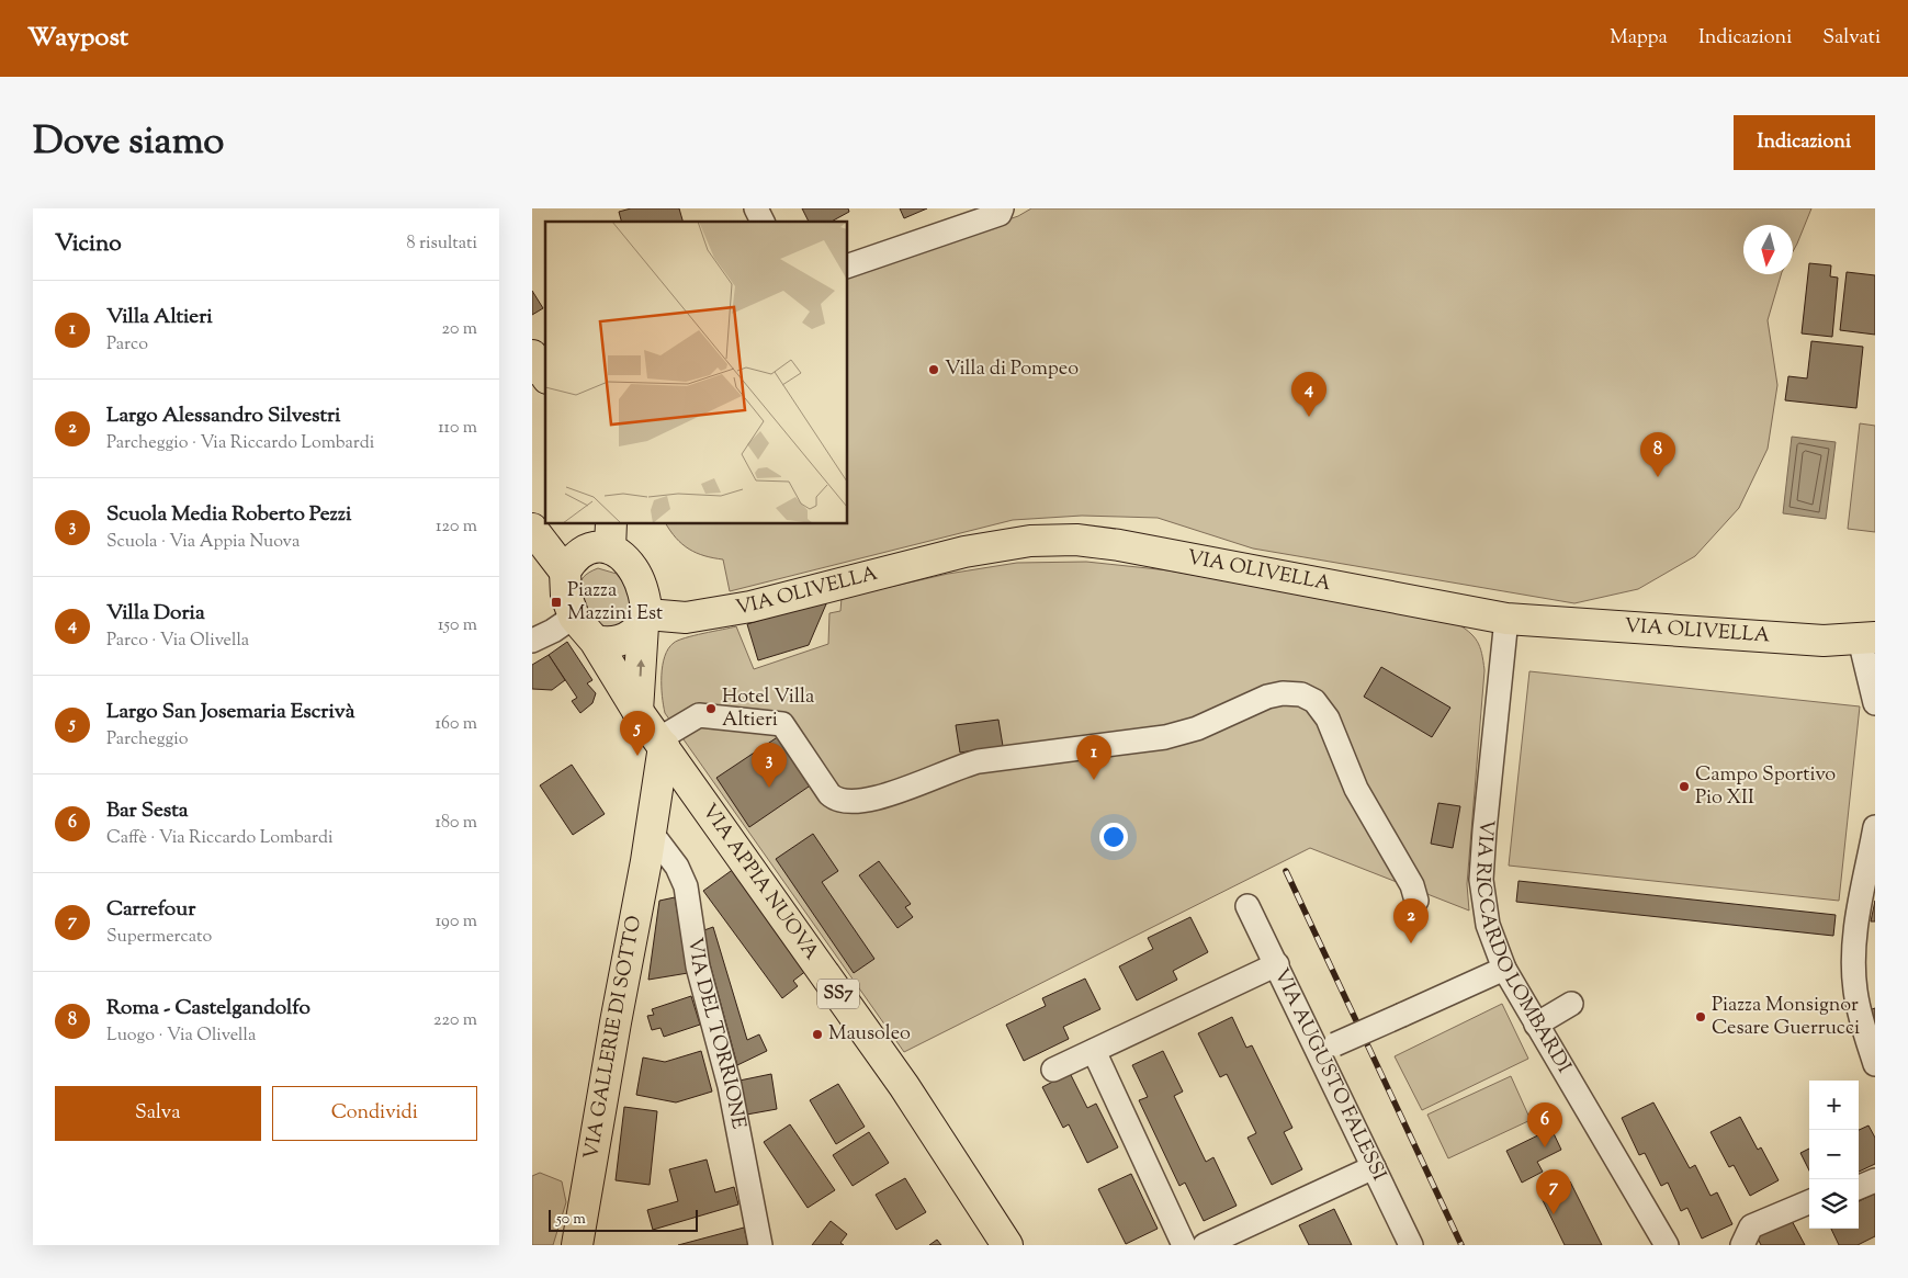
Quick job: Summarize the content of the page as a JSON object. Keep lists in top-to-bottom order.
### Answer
{
  "streets": {
    "main road": [
      "VIA OLIVELLA",
      "VIA APPIA NUOVA",
      "SS7",
      "VIA GALLERIE DI SOTTO"
    ],
    "street": ["VIA RICCARDO LOMBARDI", "VIA DEL TORRIONE", "VIA AUGUSTO FALESSI"]
  },
  "crossings": [
    ["VIA OLIVELLA", "VIA APPIA NUOVA"],
    ["VIA OLIVELLA", "VIA RICCARDO LOMBARDI"],
    ["VIA APPIA NUOVA", "VIA GALLERIE DI SOTTO"],
    ["VIA DEL TORRIONE", "VIA GALLERIE DI SOTTO"]
  ],
  "places": {
    "other": [
      "Villa di Pompeo",
      "Hotel Villa Altieri",
      "Campo Sportivo Pio XII",
      "Piazza Monsignor Cesare Guerrucci",
      "Mausoleo"
    ],
    "transit": ["Piazza Mazzini Est"]
  },
  "scale_bar": "50 m",
  "north": "bottom",
  "page": {
    "header": "Waypost",
    "nav": ["Mappa", "Indicazioni", "Salvati"],
    "title": "Dove siamo",
    "buttons": [
      "Indicazioni",
      ["Salva", "Condividi"]
    ],
    "heading": ["Vicino", "8 risultati"],
    "list": [
      {
        "mark": "1",
        "name": "Villa Altieri",
        "note": "Parco",
        "value": "20 m"
      },
      {
        "mark": "2",
        "name": "Largo Alessandro Silvestri",
        "note": "Parcheggio · Via Riccardo Lombardi",
        "value": "110 m"
      },
      {
        "mark": "3",
        "name": "Scuola Media Roberto Pezzi",
        "note": "Scuola · Via Appia Nuova",
        "value": "120 m"
      },
      {
        "mark": "4",
        "name": "Villa Doria",
        "note": "Parco · Via Olivella",
        "value": "150 m"
      },
      {
        "mark": "5",
        "name": "Largo San Josemaria Escrivà",
        "note": "Parcheggio",
        "value": "160 m"
      },
      {
        "mark": "6",
        "name": "Bar Sesta",
        "note": "Caffè · Via Riccardo Lombardi",
        "value": "180 m"
      },
      {
        "mark": "7",
        "name": "Carrefour",
        "note": "Supermercato",
        "value": "190 m"
      },
      {
        "mark": "8",
        "name": "Roma - Castelgandolfo",
        "note": "Luogo · Via Olivella",
        "value": "220 m"
      }
    ],
    "pins": [
      "4",
      "8",
      "5",
      "1",
      "3",
      "2",
      "6",
      "7"
    ],
    "map_buttons": ["+", "−"],
    "scale": "50 m"
  }
}
